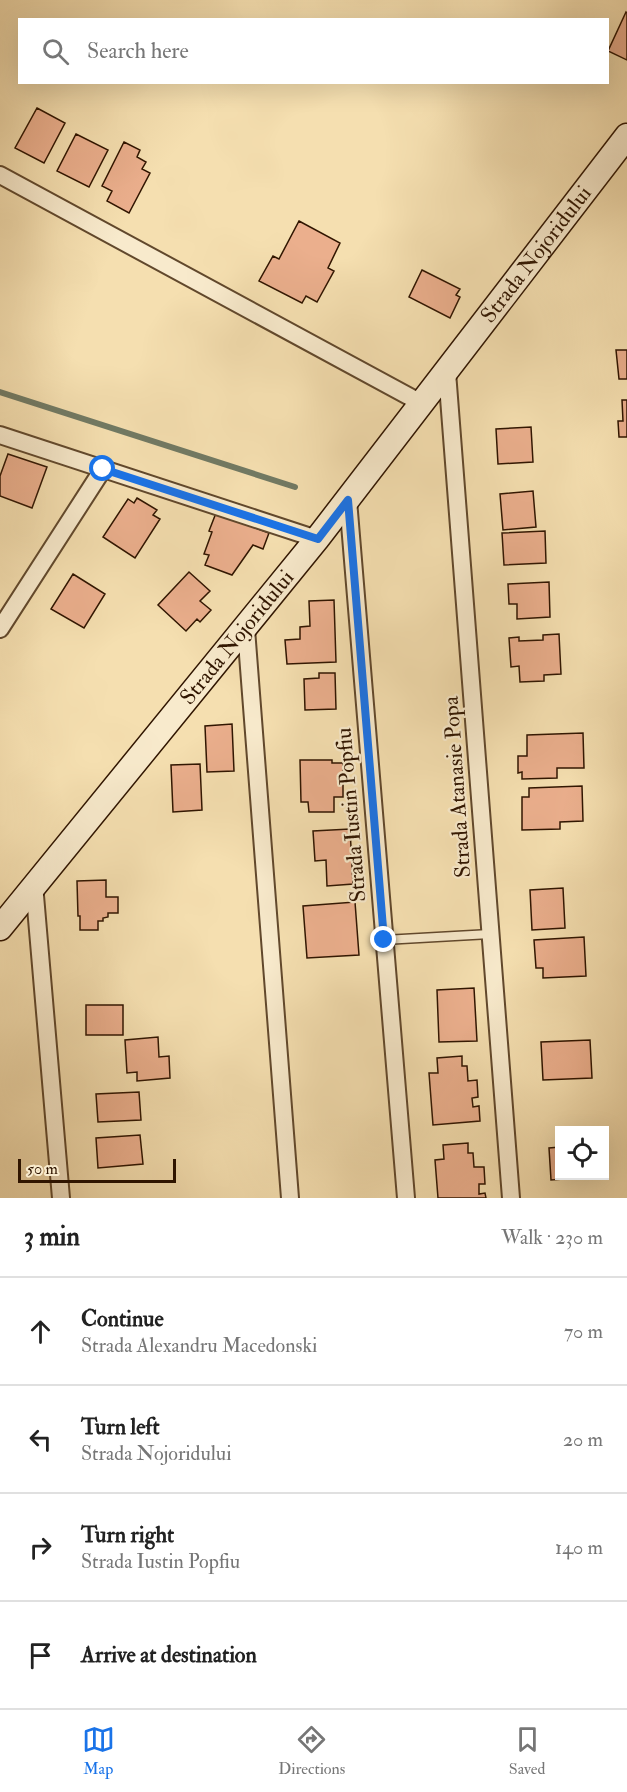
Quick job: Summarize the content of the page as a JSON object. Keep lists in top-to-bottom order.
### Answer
{
  "streets": {
    "main road": ["Strada Nojoridului"],
    "street": ["Strada Atanasie Popa", "Strada Iustin Popfiu"]
  },
  "crossings": [
    ["Strada Nojoridului", "Strada Atanasie Popa"],
    ["Strada Nojoridului", "Strada Iustin Popfiu"]
  ],
  "scale_bar": "50 m",
  "page": {
    "search": "Search here",
    "scale": "50 m",
    "heading": ["3 min", "Walk · 230 m"],
    "list": [
      ["Continue", "Strada Alexandru Macedonski", "70 m"],
      ["Turn left", "Strada Nojoridului", "20 m"],
      ["Turn right", "Strada Iustin Popfiu", "140 m"],
      "Arrive at destination"
    ],
    "nav": ["Map", "Directions", "Saved"]
  }
}
